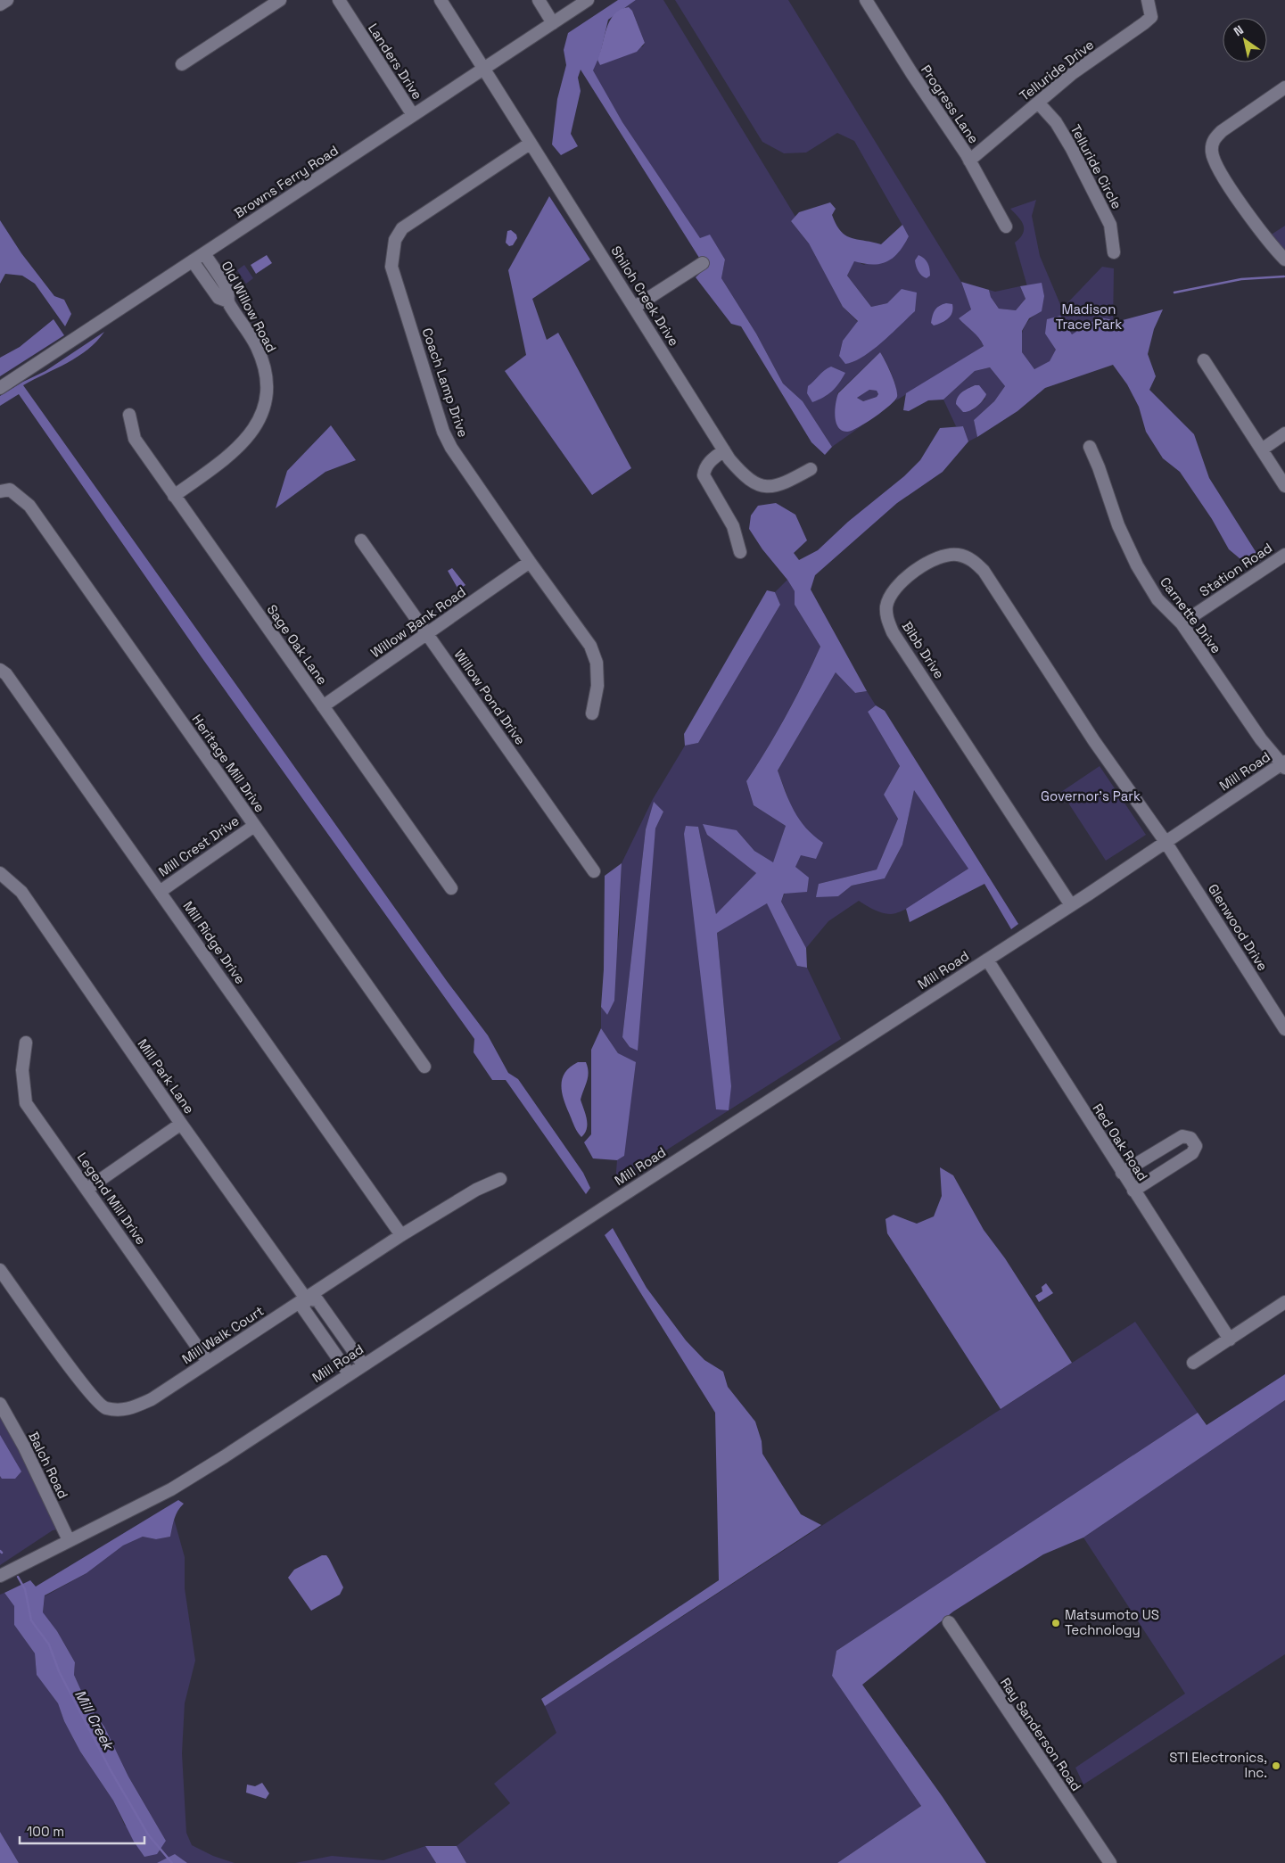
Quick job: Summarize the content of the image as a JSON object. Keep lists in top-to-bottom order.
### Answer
{
  "streets": {
    "street": [
      "Landers Drive",
      "Telluride Drive",
      "Progress Lane",
      "Telluride Circle",
      "Browns Ferry Road",
      "Shiloh Creek Drive",
      "Old Willow Road",
      "Coach Lamp Drive",
      "Station Road",
      "Carnette Drive",
      "Willow Bank Road",
      "Sage Oak Lane",
      "Bibb Drive",
      "Willow Pond Drive",
      "Heritage Mill Drive",
      "Mill Road",
      "Mill Crest Drive",
      "Glenwood Drive",
      "Mill Ridge Drive",
      "Mill Park Lane",
      "Red Oak Road",
      "Legend Mill Drive",
      "Mill Walk Court",
      "Balch Road",
      "Ray Sanderson Road"
    ]
  },
  "crossings": [
    ["Landers Drive", "Browns Ferry Road"],
    ["Telluride Drive", "Progress Lane"],
    ["Telluride Drive", "Telluride Circle"],
    ["Browns Ferry Road", "Shiloh Creek Drive"],
    ["Browns Ferry Road", "Old Willow Road"],
    ["Shiloh Creek Drive", "Coach Lamp Drive"],
    ["Old Willow Road", "Sage Oak Lane"],
    ["Coach Lamp Drive", "Willow Bank Road"],
    ["Station Road", "Carnette Drive"],
    ["Carnette Drive", "Mill Road"],
    ["Willow Bank Road", "Sage Oak Lane"],
    ["Willow Bank Road", "Willow Pond Drive"],
    ["Bibb Drive", "Mill Road"],
    ["Bibb Drive", "Glenwood Drive"],
    ["Heritage Mill Drive", "Mill Crest Drive"],
    ["Mill Road", "Glenwood Drive"],
    ["Mill Road", "Mill Park Lane"],
    ["Mill Road", "Red Oak Road"],
    ["Mill Road", "Balch Road"],
    ["Mill Crest Drive", "Mill Ridge Drive"],
    ["Mill Ridge Drive", "Mill Walk Court"],
    ["Mill Park Lane", "Mill Walk Court"],
    ["Legend Mill Drive", "Mill Walk Court"]
  ],
  "water": ["Mill Creek"],
  "parks": ["Madison Trace Park", "Governor's Park"],
  "places": ["Matsumoto US Technology", "STI Electronics, Inc."],
  "scale_bar": "100 m",
  "north": "top left"
}
